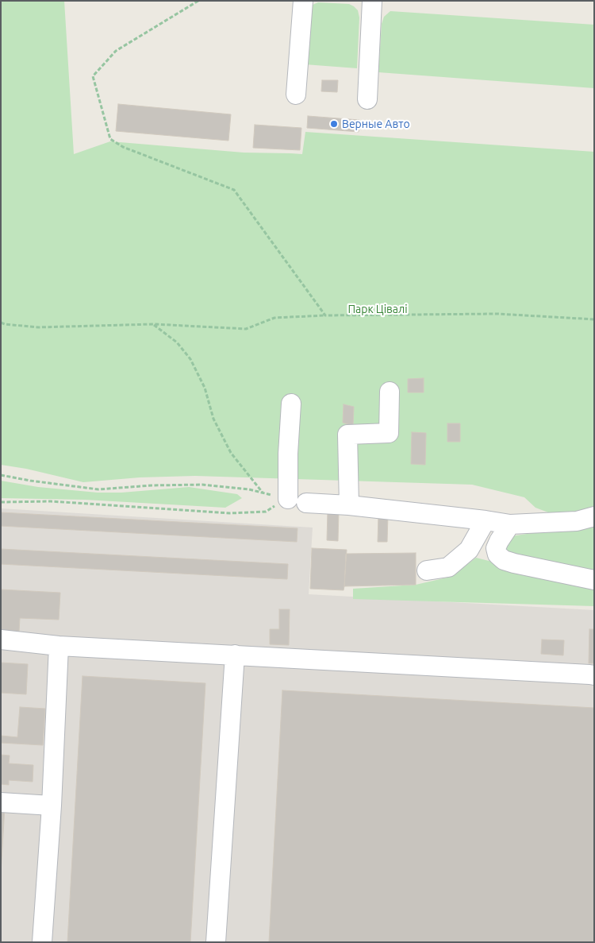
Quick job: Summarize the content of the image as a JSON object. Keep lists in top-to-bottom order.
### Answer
{
  "parks": ["Парк Цівалі"],
  "places": ["Верные Авто"]
}
